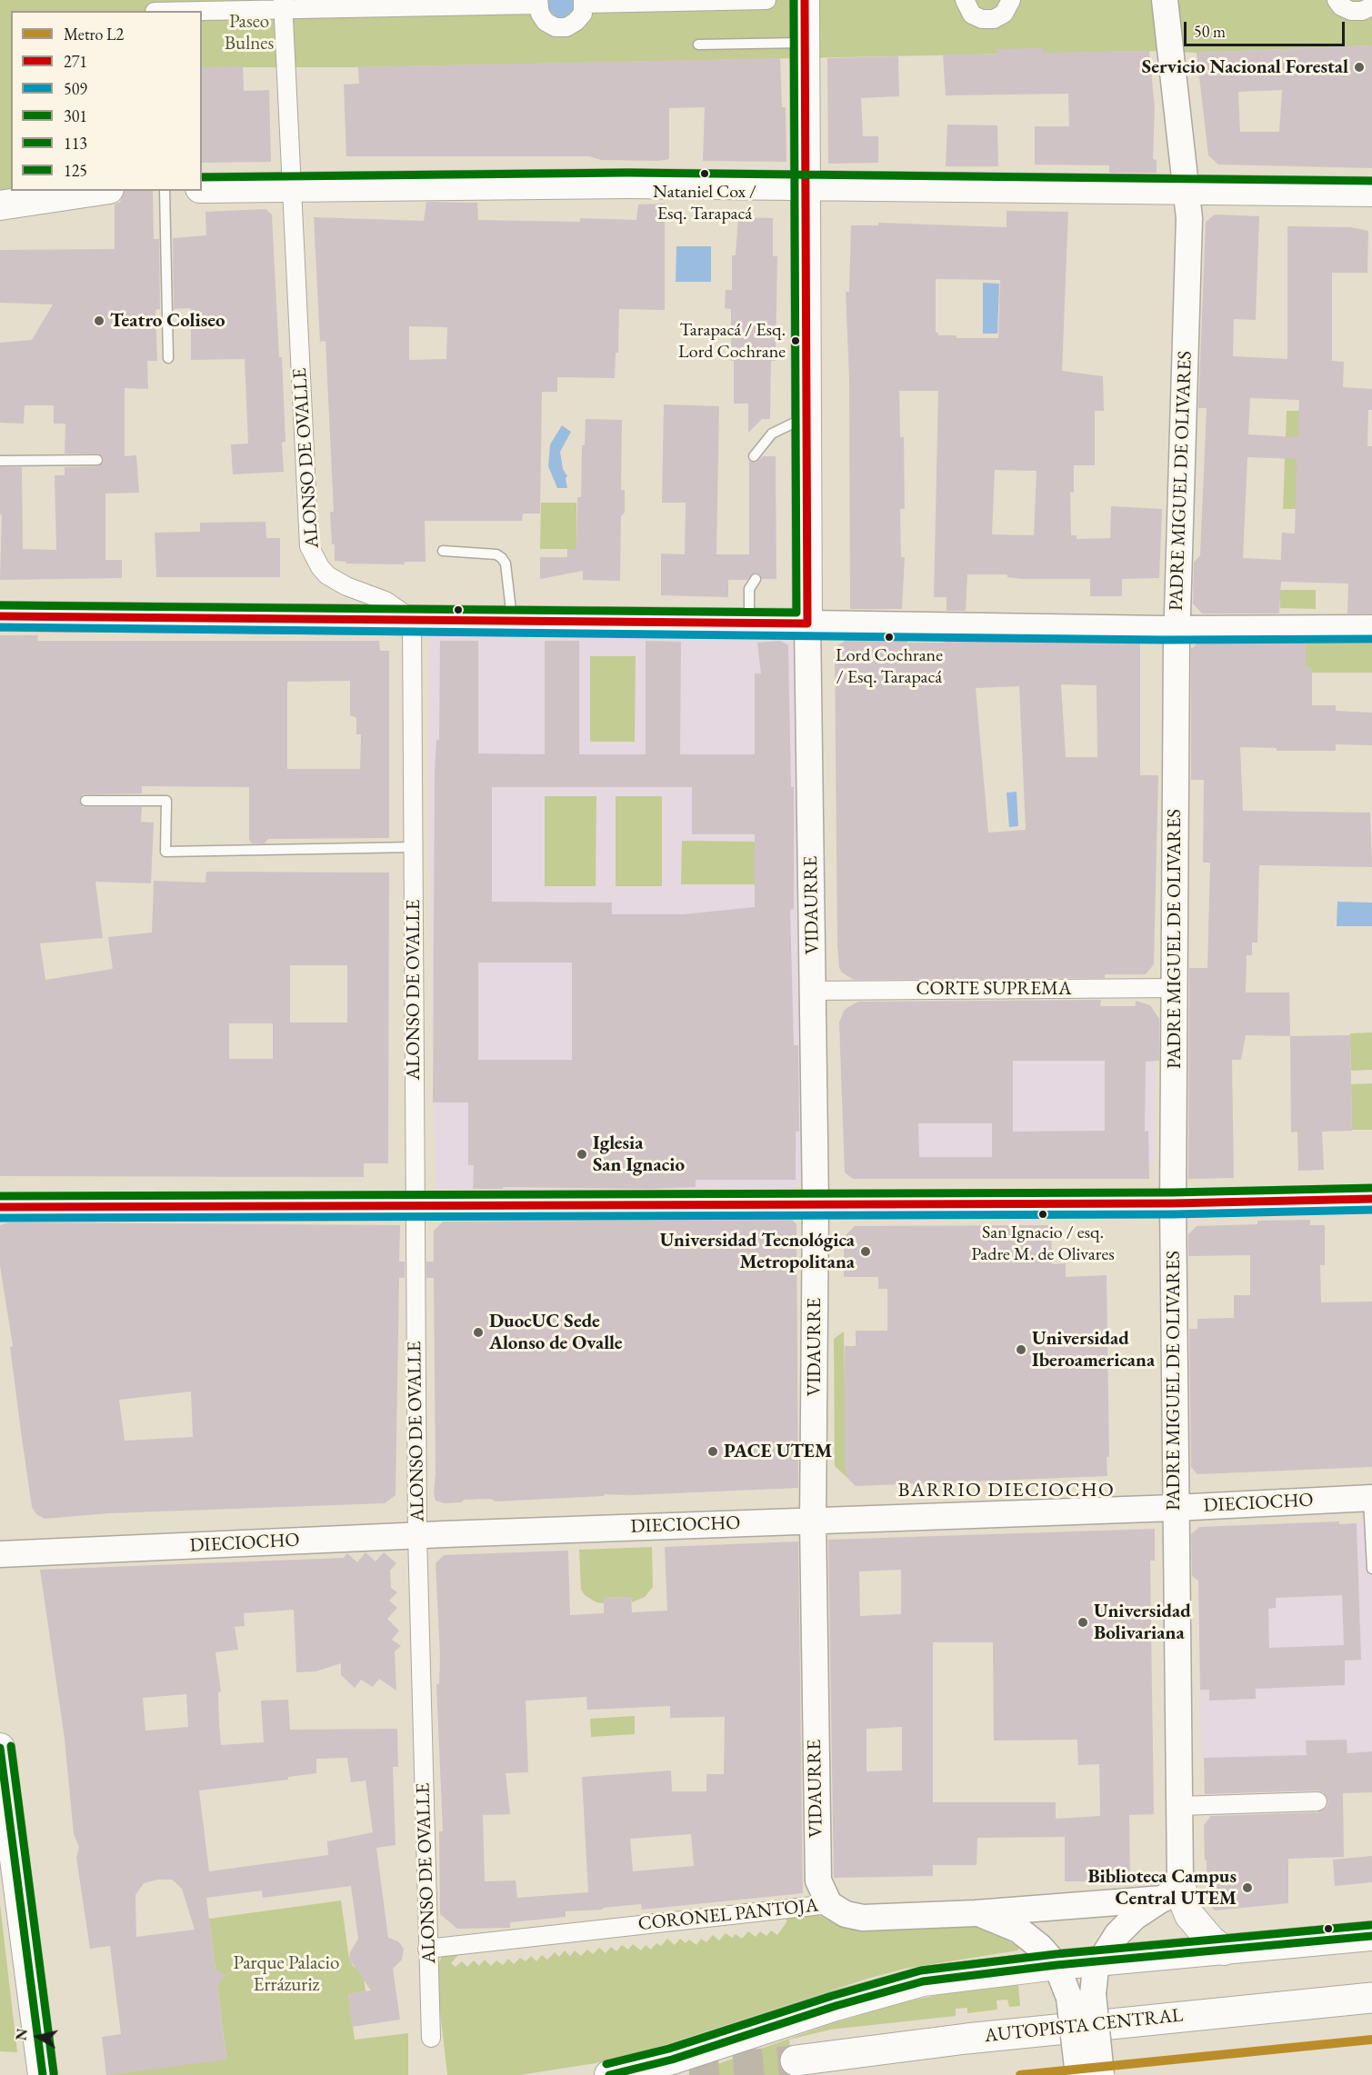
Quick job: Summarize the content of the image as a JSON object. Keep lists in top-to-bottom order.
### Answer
{
  "streets": {
    "highway": ["AUTOPISTA CENTRAL"],
    "main road": [
      "PADRE MIGUEL DE OLIVARES",
      "VIDAURRE",
      "DIECIOCHO",
      "CORONEL PANTOJA"
    ],
    "street": ["ALONSO DE OVALLE", "CORTE SUPREMA"]
  },
  "crossings": [
    ["ALONSO DE OVALLE", "DIECIOCHO"],
    ["ALONSO DE OVALLE", "CORONEL PANTOJA"],
    ["PADRE MIGUEL DE OLIVARES", "CORTE SUPREMA"],
    ["PADRE MIGUEL DE OLIVARES", "DIECIOCHO"],
    ["PADRE MIGUEL DE OLIVARES", "CORONEL PANTOJA"],
    ["VIDAURRE", "CORTE SUPREMA"],
    ["VIDAURRE", "DIECIOCHO"],
    ["VIDAURRE", "CORONEL PANTOJA"]
  ],
  "districts": ["BARRIO DIECIOCHO"],
  "parks": ["Paseo Bulnes", "Parque Palacio Errázuriz"],
  "places": [
    "Servicio Nacional Forestal",
    "Nataniel Cox / Esq. Tarapacá",
    "Teatro Coliseo",
    "Tarapacá / Esq. Lord Cochrane",
    "Lord Cochrane / Esq. Tarapacá",
    "Iglesia San Ignacio",
    "San Ignacio / esq. Padre M. de Olivares",
    "Universidad Tecnológica Metropolitana",
    "DuocUC Sede Alonso de Ovalle",
    "Universidad Iberoamericana",
    "PACE UTEM",
    "Universidad Bolivariana",
    "Biblioteca Campus Central UTEM"
  ],
  "lines": [
    "transit line 271",
    "transit line 301",
    "transit line 509",
    "transit line 113",
    "transit line 125",
    "metro line L2"
  ],
  "legend": [
    "Metro L2",
    "271",
    "509",
    "301",
    "113",
    "125"
  ],
  "scale_bar": "50 m",
  "north": "left"
}
